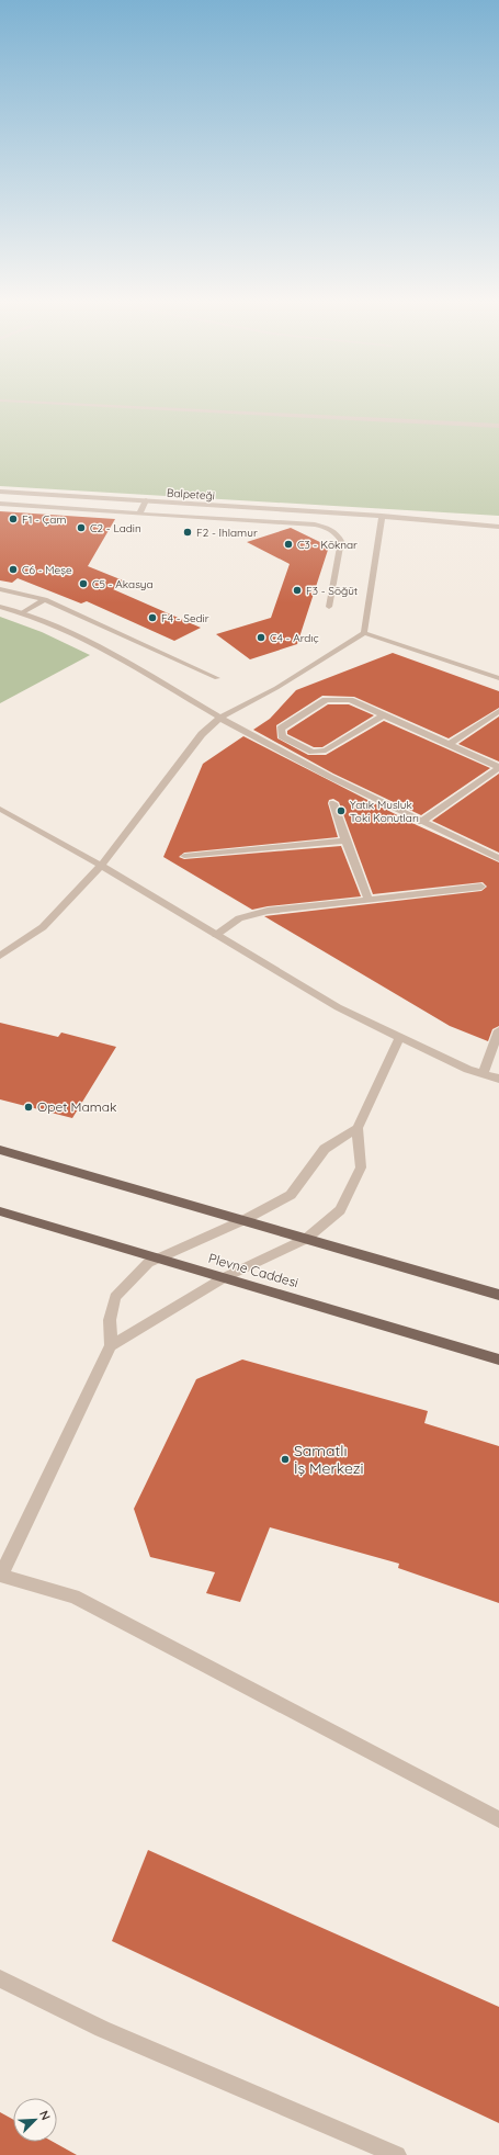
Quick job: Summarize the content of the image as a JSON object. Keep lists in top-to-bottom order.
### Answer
{
  "streets": {
    "main road": ["Plevne Caddesi"],
    "street": ["Balpeteği"]
  },
  "places": [
    "F1 - Çam",
    "C2 - Ladin",
    "F2 - Ihlamur",
    "C3 - Köknar",
    "C6 - Meşe",
    "C5 - Akasya",
    "F3 - Söğüt",
    "F4 - Sedir",
    "C4 - Ardıç",
    "Yatık Musluk Toki Konutları",
    "Opet Mamak",
    "Samatlı İş Merkezi"
  ],
  "north": "top right"
}
